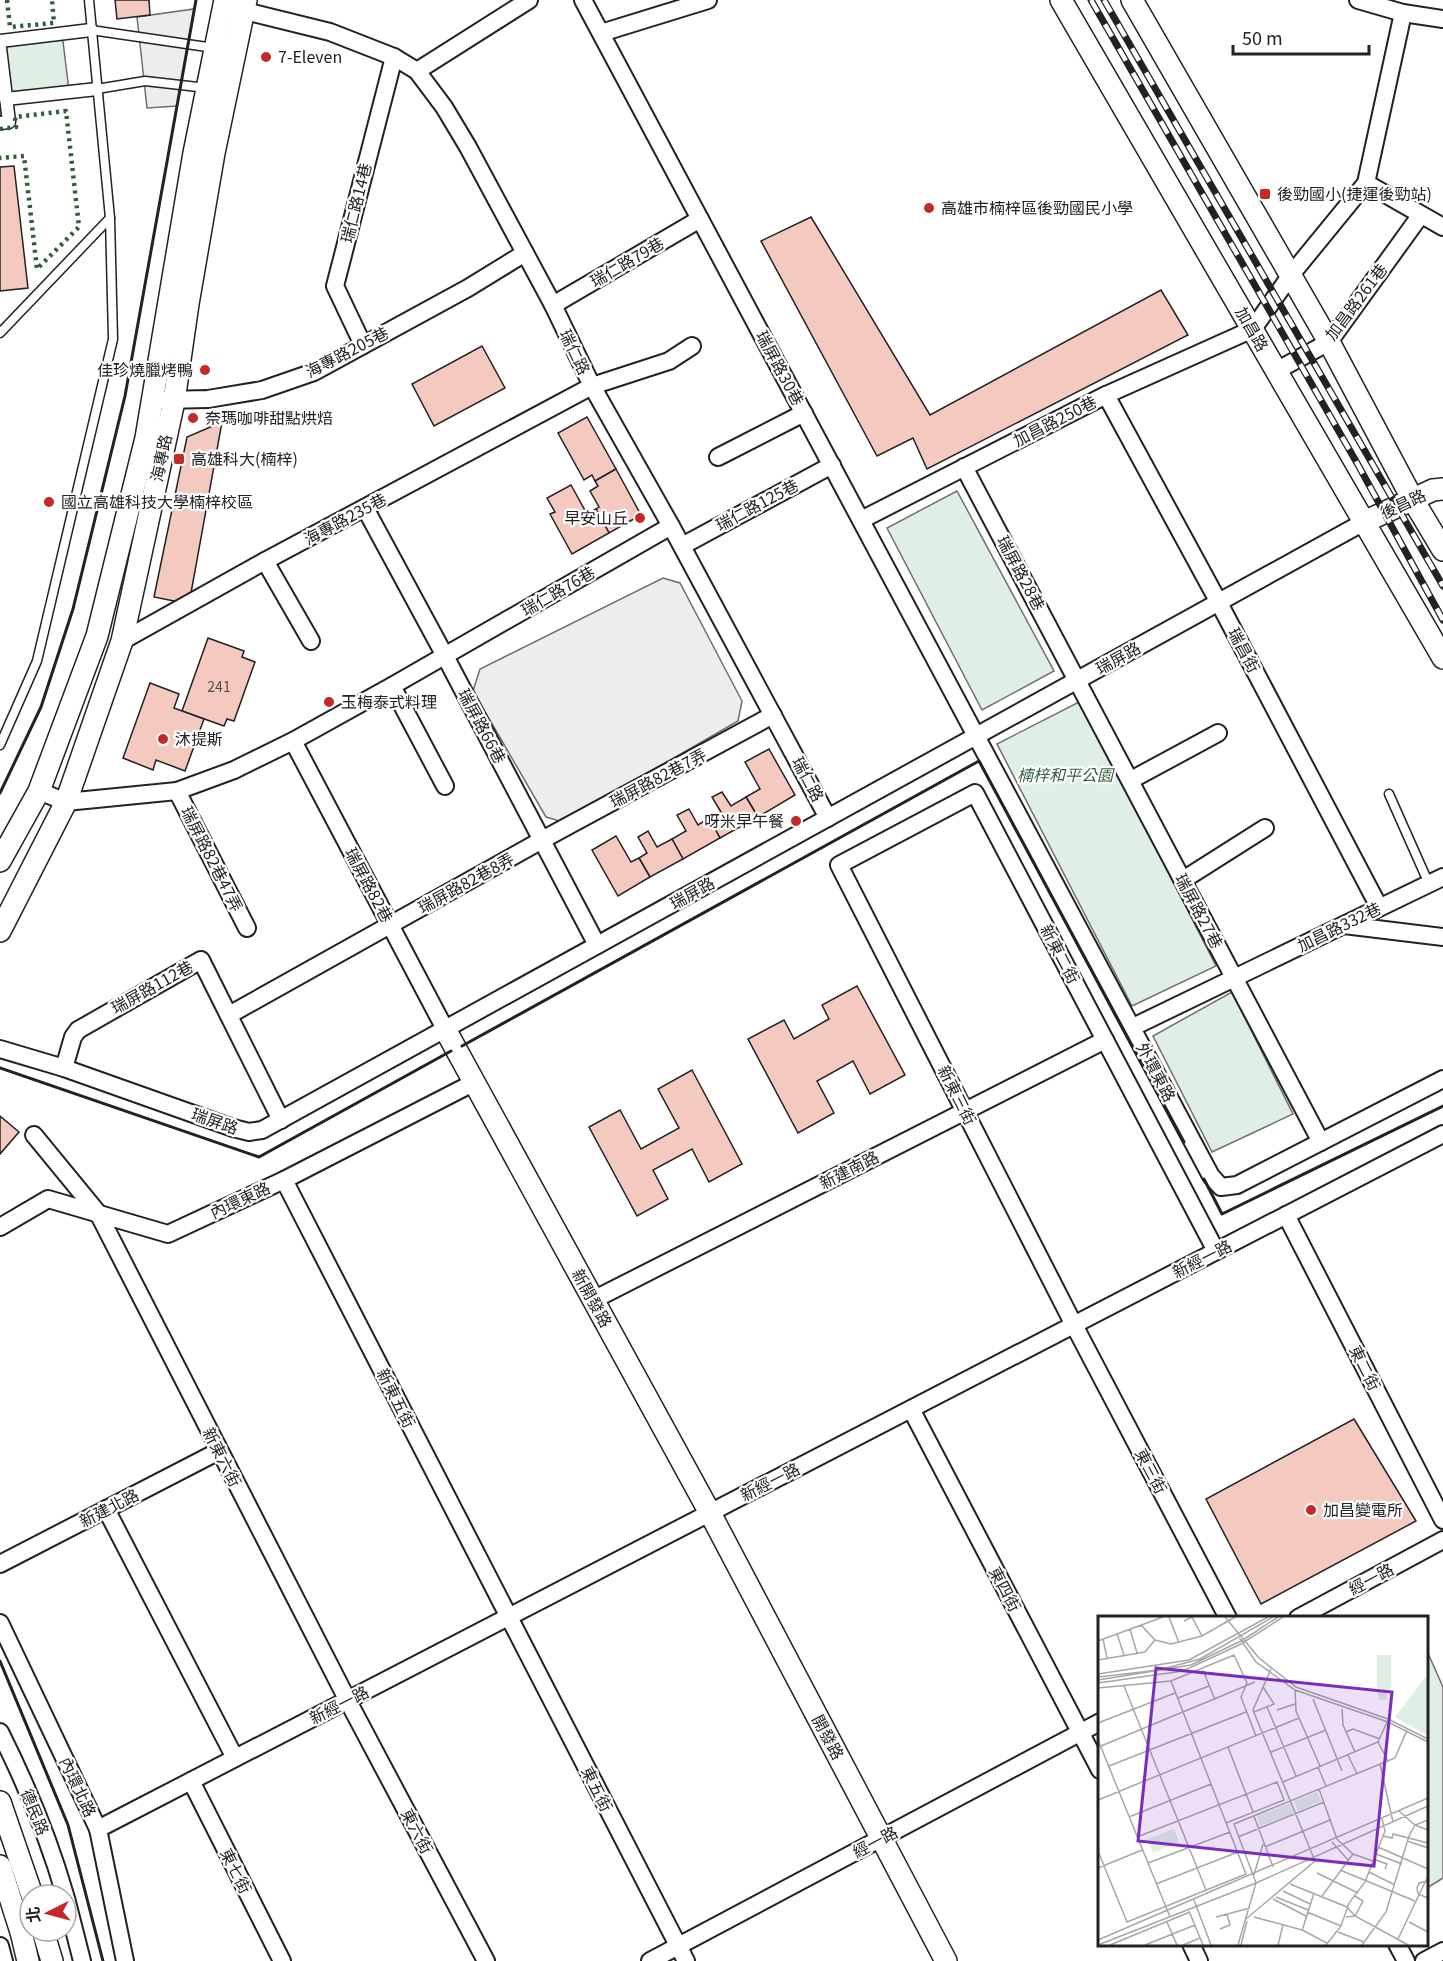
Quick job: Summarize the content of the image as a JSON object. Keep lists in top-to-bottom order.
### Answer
{
  "streets": {
    "street": [
      "瑞仁路14巷",
      "瑞仁路79巷",
      "加昌路261巷",
      "加昌路",
      "海專路205巷",
      "瑞仁路",
      "瑞屏路30巷",
      "加昌路250巷",
      "海專路",
      "後昌路",
      "瑞仁路125巷",
      "海專路235巷",
      "瑞屏路28巷",
      "瑞仁路76巷",
      "瑞昌街",
      "瑞屏路",
      "瑞屏路66巷",
      "瑞屏路82巷7弄",
      "瑞屏路82巷47弄",
      "瑞屏路82巷8弄",
      "瑞屏路82巷",
      "瑞屏路27巷",
      "加昌路332巷",
      "新東二街",
      "瑞屏路112巷",
      "外環東路",
      "新東三街",
      "新建南路",
      "內環東路",
      "新經一路",
      "新開發路",
      "東二街",
      "新東五街",
      "新東六街",
      "東三街",
      "新建北路",
      "經一路",
      "東四街",
      "開發路",
      "內環北路",
      "東五街",
      "德民路",
      "東六街",
      "東七街"
    ]
  },
  "crossings": [
    ["瑞仁路14巷", "海專路205巷"],
    ["瑞仁路14巷", "瑞仁路"],
    ["瑞仁路79巷", "瑞仁路"],
    ["瑞仁路79巷", "瑞屏路30巷"],
    ["加昌路261巷", "加昌路"],
    ["加昌路", "加昌路250巷"],
    ["加昌路", "後昌路"],
    ["加昌路", "瑞屏路"],
    ["海專路205巷", "瑞仁路"],
    ["海專路205巷", "海專路"],
    ["瑞仁路", "海專路"],
    ["瑞仁路", "瑞仁路125巷"],
    ["瑞仁路", "海專路235巷"],
    ["瑞仁路", "瑞仁路76巷"],
    ["瑞仁路", "瑞屏路"],
    ["瑞仁路", "瑞屏路82巷7弄"],
    ["瑞屏路30巷", "加昌路250巷"],
    ["瑞屏路30巷", "瑞仁路125巷"],
    ["瑞屏路30巷", "瑞屏路"],
    ["瑞屏路30巷", "外環東路"],
    ["加昌路250巷", "瑞屏路28巷"],
    ["加昌路250巷", "瑞昌街"],
    ["海專路", "海專路235巷"],
    ["後昌路", "瑞屏路"],
    ["海專路235巷", "瑞屏路66巷"],
    ["瑞屏路28巷", "瑞屏路"],
    ["瑞屏路28巷", "瑞屏路27巷"],
    ["瑞仁路76巷", "瑞屏路66巷"],
    ["瑞昌街", "瑞屏路"],
    ["瑞昌街", "加昌路332巷"],
    ["瑞屏路", "瑞屏路66巷"],
    ["瑞屏路", "瑞屏路82巷"],
    ["瑞屏路", "瑞屏路27巷"],
    ["瑞屏路", "瑞屏路112巷"],
    ["瑞屏路", "外環東路"],
    ["瑞屏路", "新開發路"],
    ["瑞屏路66巷", "瑞屏路82巷7弄"],
    ["瑞屏路66巷", "瑞屏路82巷8弄"],
    ["瑞屏路82巷7弄", "瑞屏路82巷8弄"],
    ["瑞屏路82巷8弄", "瑞屏路82巷"],
    ["瑞屏路82巷", "新開發路"],
    ["瑞屏路27巷", "加昌路332巷"],
    ["瑞屏路27巷", "外環東路"],
    ["加昌路332巷", "外環東路"],
    ["新東二街", "新東三街"],
    ["新東二街", "新建南路"],
    ["新東二街", "新經一路"],
    ["新東三街", "新建南路"],
    ["新東三街", "新經一路"],
    ["新東三街", "東三街"],
    ["新建南路", "新開發路"],
    ["內環東路", "新開發路"],
    ["內環東路", "新東五街"],
    ["內環東路", "新東六街"],
    ["新經一路", "新開發路"],
    ["新經一路", "東二街"],
    ["新經一路", "新東五街"],
    ["新經一路", "新東六街"],
    ["新經一路", "東三街"],
    ["新經一路", "東四街"],
    ["新經一路", "開發路"],
    ["新經一路", "內環北路"],
    ["新經一路", "東五街"],
    ["新經一路", "東六街"],
    ["新經一路", "東七街"],
    ["新開發路", "開發路"],
    ["新東五街", "東五街"],
    ["新東六街", "新建北路"],
    ["新東六街", "東六街"],
    ["經一路", "東四街"],
    ["經一路", "開發路"],
    ["經一路", "東五街"]
  ],
  "parks": ["楠梓和平公園"],
  "places": {
    "other": [
      "7-Eleven",
      "高雄市楠梓區後勁國民小學",
      "佳珍燒臘烤鴨",
      "奈瑪咖啡甜點烘焙",
      "國立高雄科技大學楠梓校區",
      "早安山丘",
      "玉梅泰式料理",
      "沐提斯",
      "呀米早午餐",
      "加昌變電所"
    ],
    "transit": ["後勁國小(捷運後勁站)", "高雄科大(楠梓)"]
  },
  "house_numbers": ["241"],
  "scale_bar": "50 m",
  "north": "left"
}
